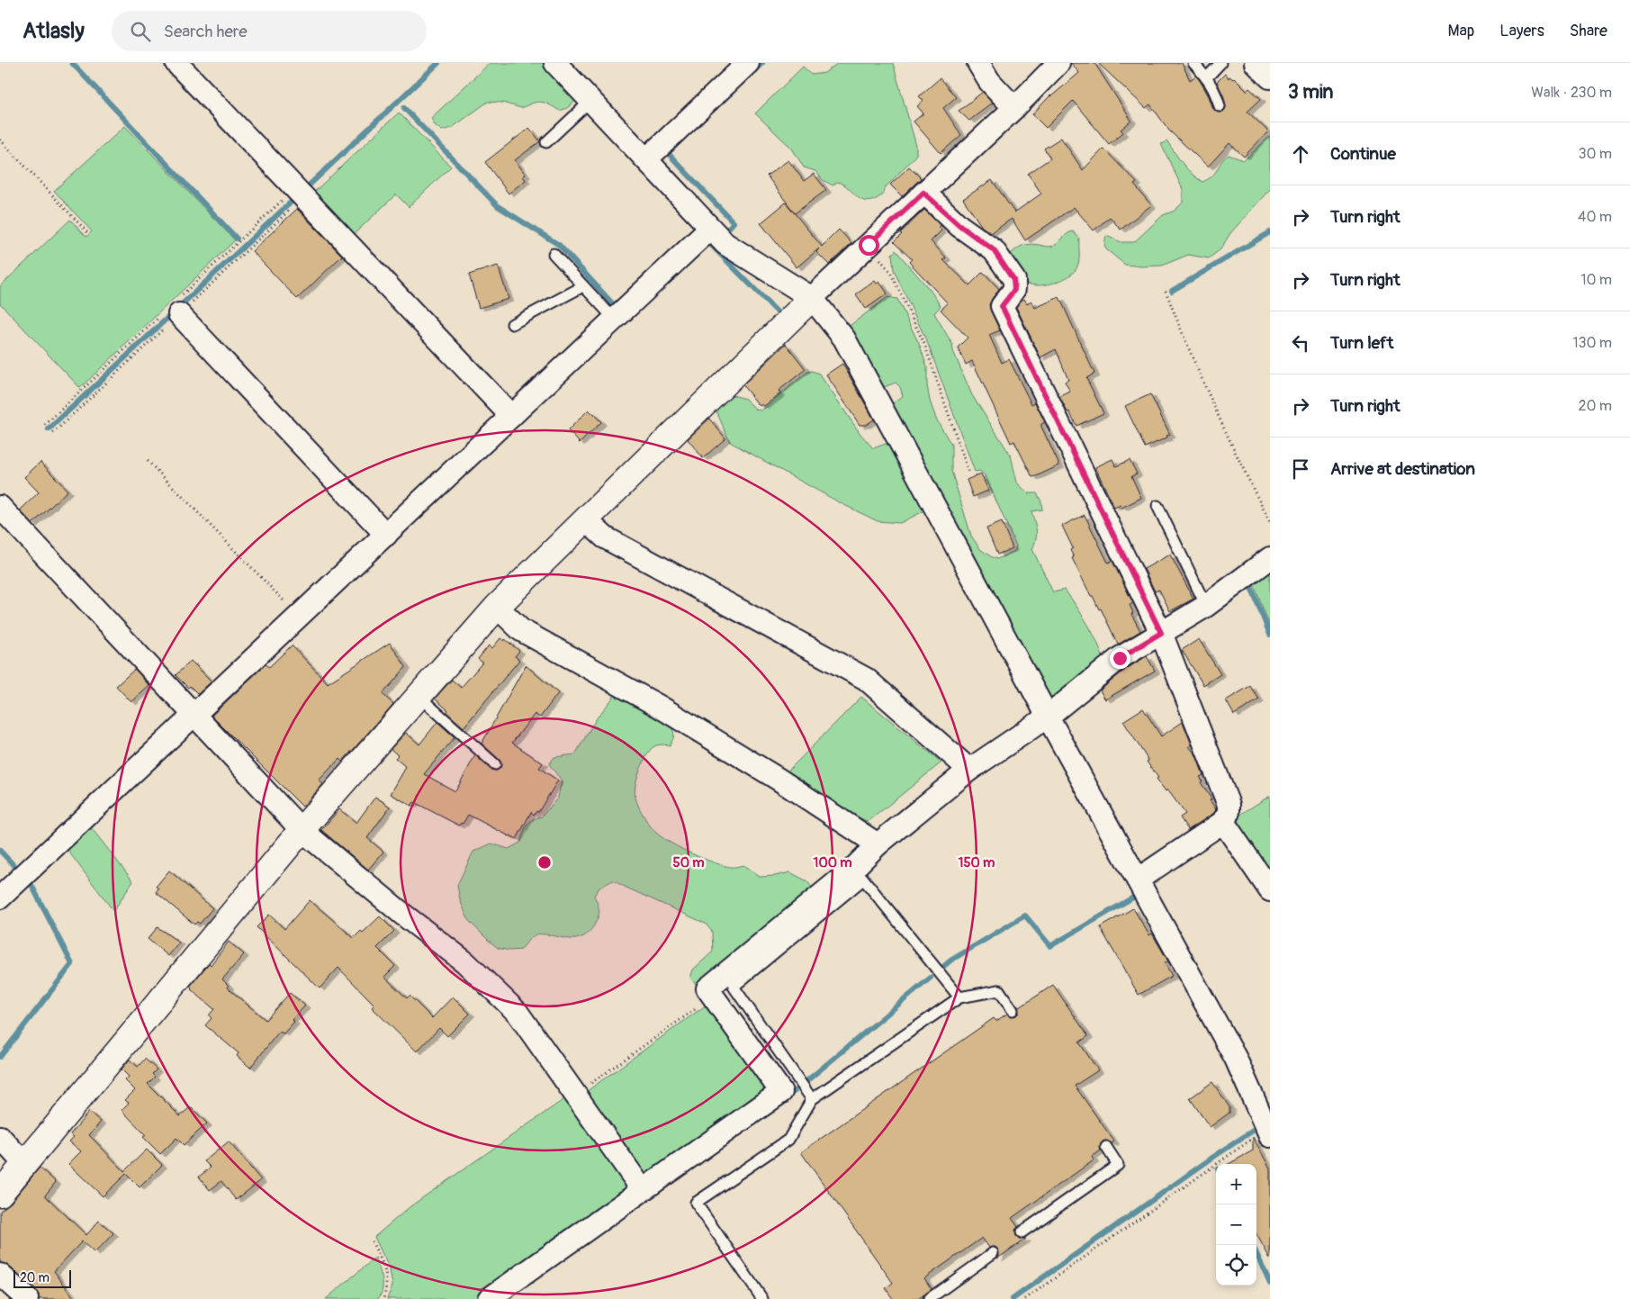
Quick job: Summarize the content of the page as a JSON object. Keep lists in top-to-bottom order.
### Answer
{
  "scale_bar": "20 m",
  "page": {
    "header": "Atlasly",
    "search": "Search here",
    "nav": ["Map", "Layers", "Share"],
    "heading": ["3 min", "Walk · 230 m"],
    "list": [
      ["Continue", "30 m"],
      ["Turn right", "40 m"],
      ["Turn right", "10 m"],
      ["Turn left", "130 m"],
      ["Turn right", "20 m"],
      "Arrive at destination"
    ],
    "map_buttons": ["+", "−"],
    "scale": "20 m"
  },
  "rings": ["50 m", "100 m", "150 m"]
}
